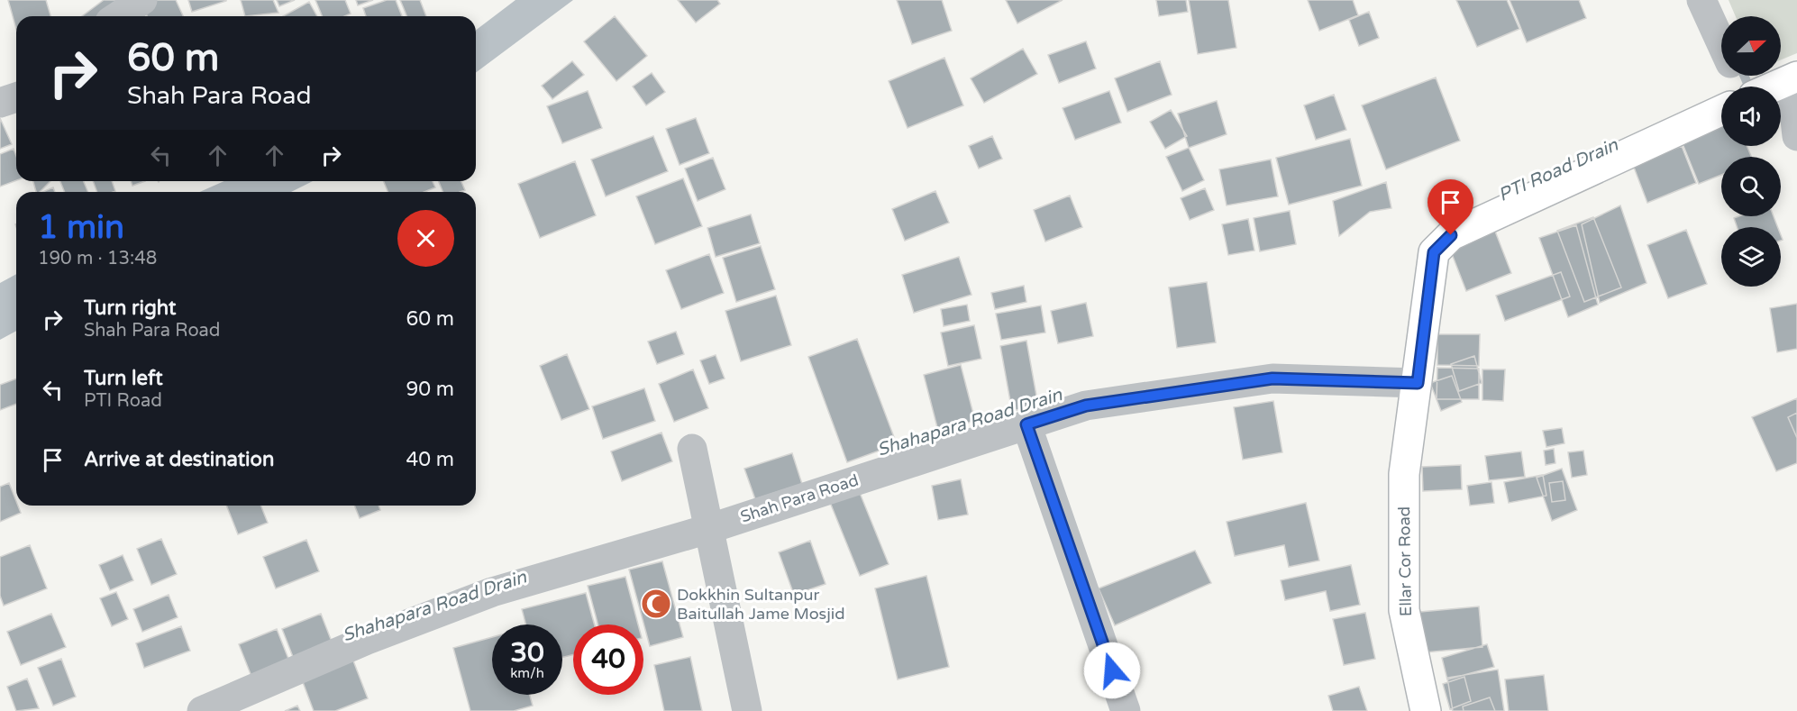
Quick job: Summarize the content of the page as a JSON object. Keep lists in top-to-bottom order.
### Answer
{
  "streets": {
    "main road": ["Ellar Cor Road"],
    "street": ["Shah Para Road"]
  },
  "crossings": [
    ["Shah Para Road", "Ellar Cor Road"]
  ],
  "water": ["PTI Road Drain", "Shahapara Road Drain"],
  "places": {
    "mosque": ["Dokkhin Sultanpur Baitullah Jame Mosjid"]
  },
  "north": "right",
  "page": {
    "turn": ["60 m", "Shah Para Road"],
    "heading": ["1 min", "190 m · 13:48"],
    "list": [
      {
        "name": "Turn right",
        "note": "Shah Para Road",
        "value": "60 m"
      },
      {
        "name": "Turn left",
        "note": "PTI Road",
        "value": "90 m"
      },
      {
        "name": "Arrive at destination",
        "value": "40 m"
      }
    ],
    "speed": "30 km/h",
    "limit": "40"
  }
}
